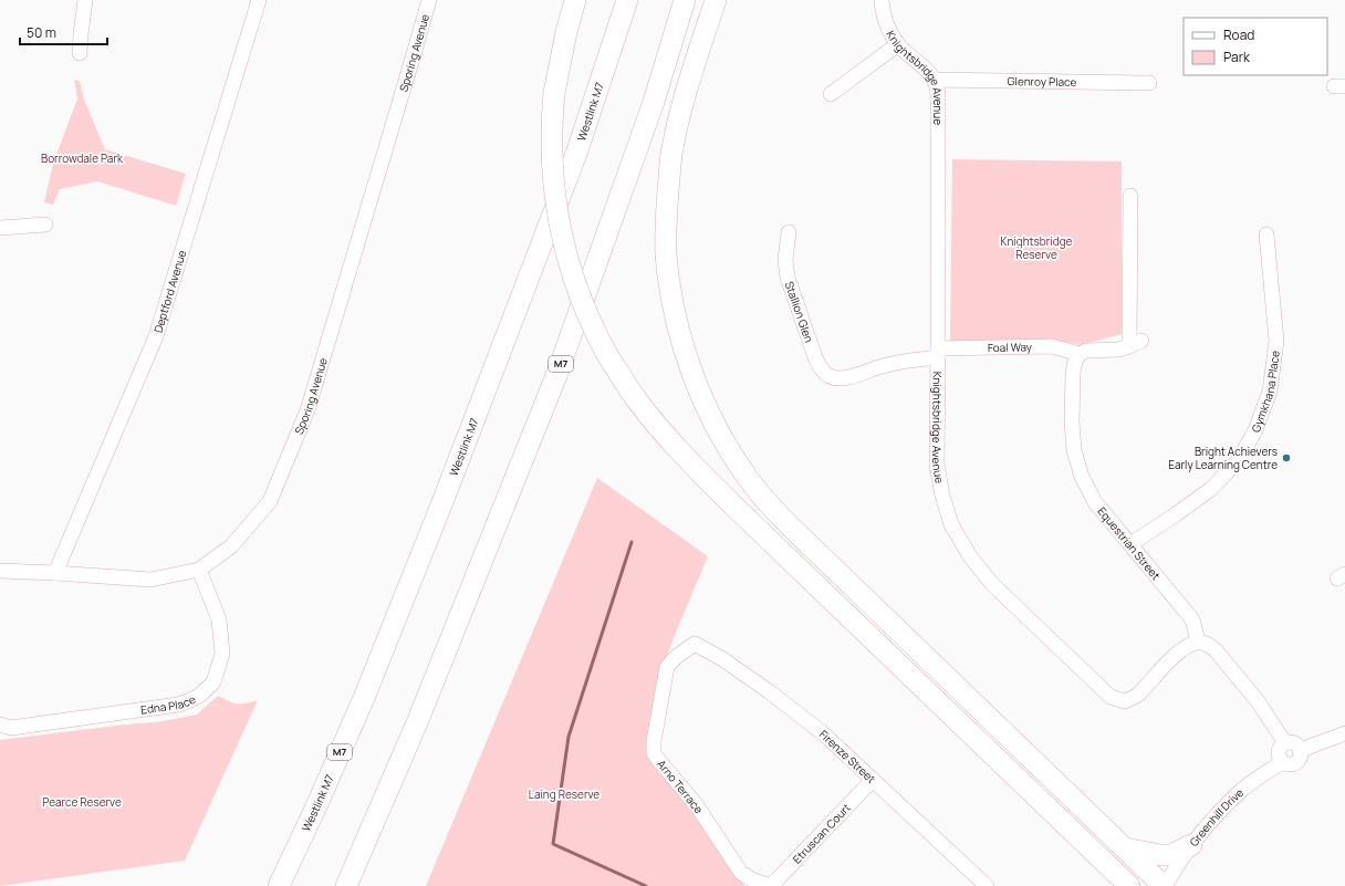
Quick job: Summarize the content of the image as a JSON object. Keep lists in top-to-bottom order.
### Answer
{
  "streets": {
    "highway": ["Westlink M7", "M7"],
    "street": [
      "Sporing Avenue",
      "Knightsbridge Avenue",
      "Glenroy Place",
      "Deptford Avenue",
      "Stallion Glen",
      "Foal Way",
      "Gymkhana Place",
      "Equestrian Street",
      "Edna Place",
      "Firenze Street",
      "Arno Terrace",
      "Greenhill Drive",
      "Etruscan Court"
    ]
  },
  "crossings": [
    ["Sporing Avenue", "Deptford Avenue"],
    ["Sporing Avenue", "Edna Place"],
    ["Knightsbridge Avenue", "Glenroy Place"],
    ["Knightsbridge Avenue", "Stallion Glen"],
    ["Knightsbridge Avenue", "Foal Way"],
    ["Knightsbridge Avenue", "Equestrian Street"],
    ["Stallion Glen", "Foal Way"],
    ["Foal Way", "Equestrian Street"],
    ["Gymkhana Place", "Equestrian Street"],
    ["Firenze Street", "Arno Terrace"],
    ["Firenze Street", "Etruscan Court"],
    ["Arno Terrace", "Etruscan Court"]
  ],
  "parks": [
    "Borrowdale Park",
    "Knightsbridge Reserve",
    "Laing Reserve",
    "Pearce Reserve"
  ],
  "places": ["Bright Achievers Early Learning Centre"],
  "legend": ["Road", "Park"],
  "scale_bar": "50 m"
}
